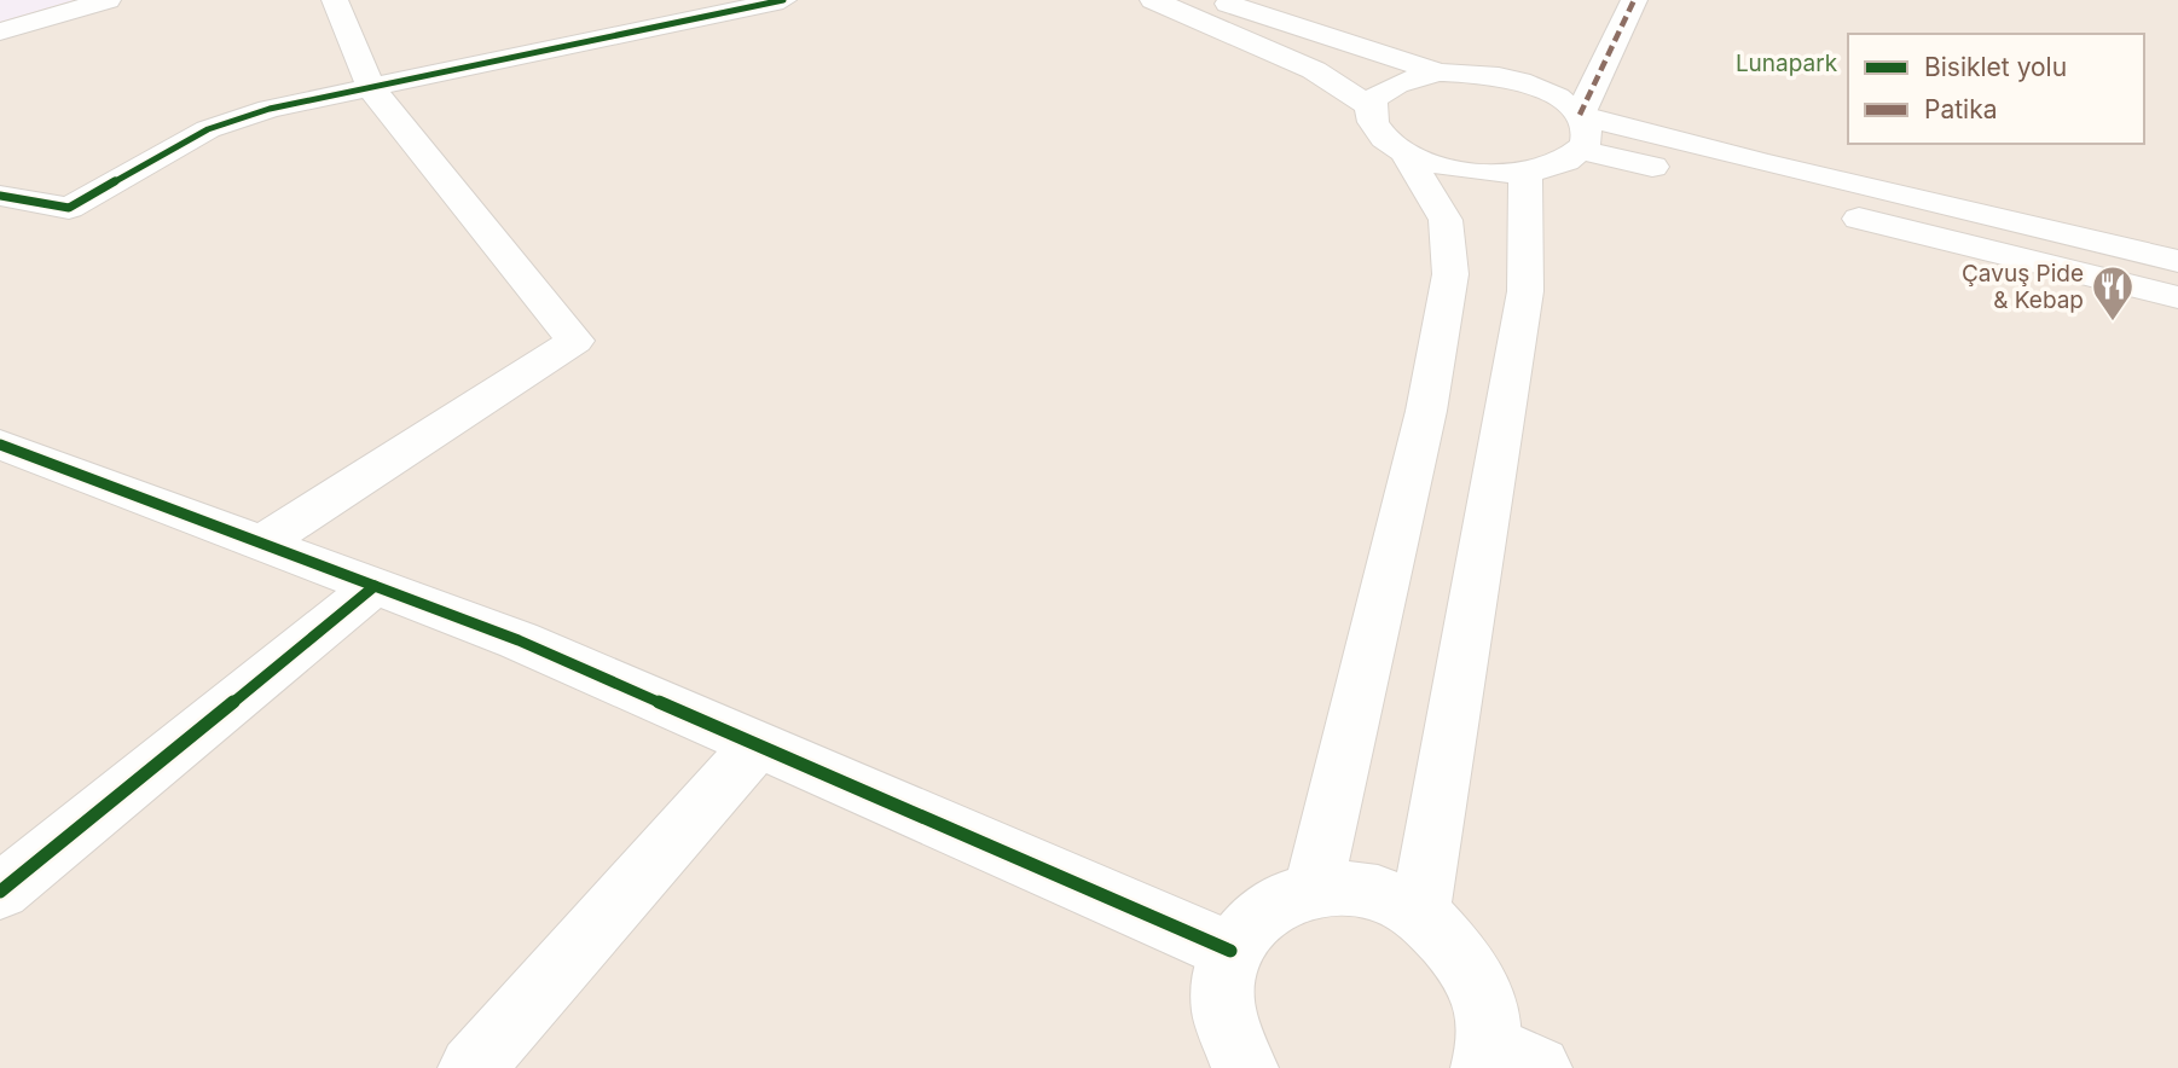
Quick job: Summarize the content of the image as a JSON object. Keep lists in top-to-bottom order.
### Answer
{
  "parks": ["Lunapark"],
  "places": {
    "restaurant": ["Çavuş Pide & Kebap"]
  },
  "legend": ["Bisiklet yolu", "Patika"]
}
